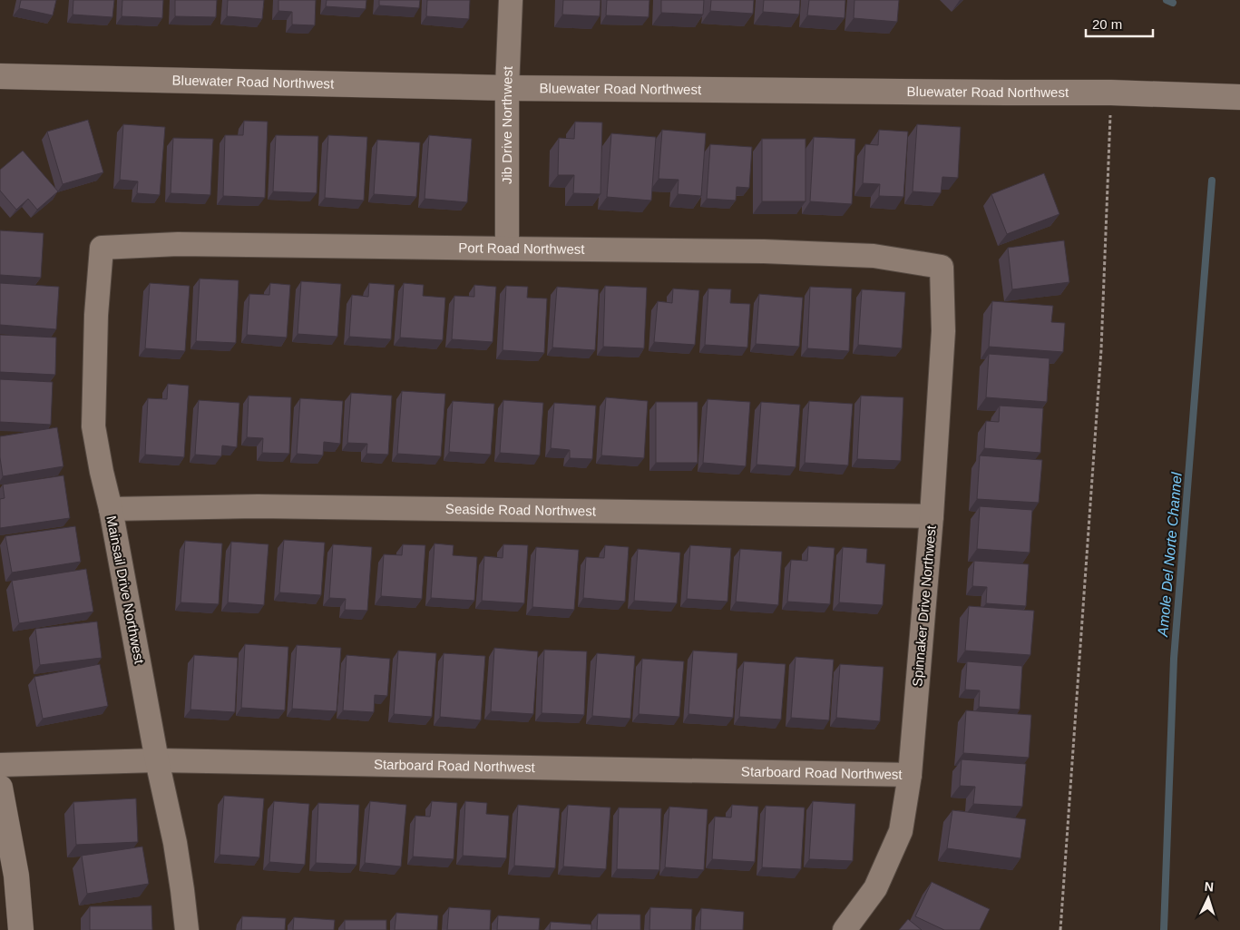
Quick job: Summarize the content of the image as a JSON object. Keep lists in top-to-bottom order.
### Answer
{
  "streets": {
    "street": [
      "Bluewater Road Northwest",
      "Jib Drive Northwest",
      "Port Road Northwest",
      "Seaside Road Northwest",
      "Mainsail Drive Northwest",
      "Spinnaker Drive Northwest",
      "Starboard Road Northwest"
    ]
  },
  "crossings": [
    ["Bluewater Road Northwest", "Jib Drive Northwest"],
    ["Jib Drive Northwest", "Port Road Northwest"],
    ["Port Road Northwest", "Mainsail Drive Northwest"],
    ["Port Road Northwest", "Spinnaker Drive Northwest"],
    ["Seaside Road Northwest", "Mainsail Drive Northwest"],
    ["Seaside Road Northwest", "Spinnaker Drive Northwest"],
    ["Mainsail Drive Northwest", "Starboard Road Northwest"],
    ["Spinnaker Drive Northwest", "Starboard Road Northwest"]
  ],
  "water": ["Amole Del Norte Channel"],
  "scale_bar": "20 m",
  "north": "top"
}
